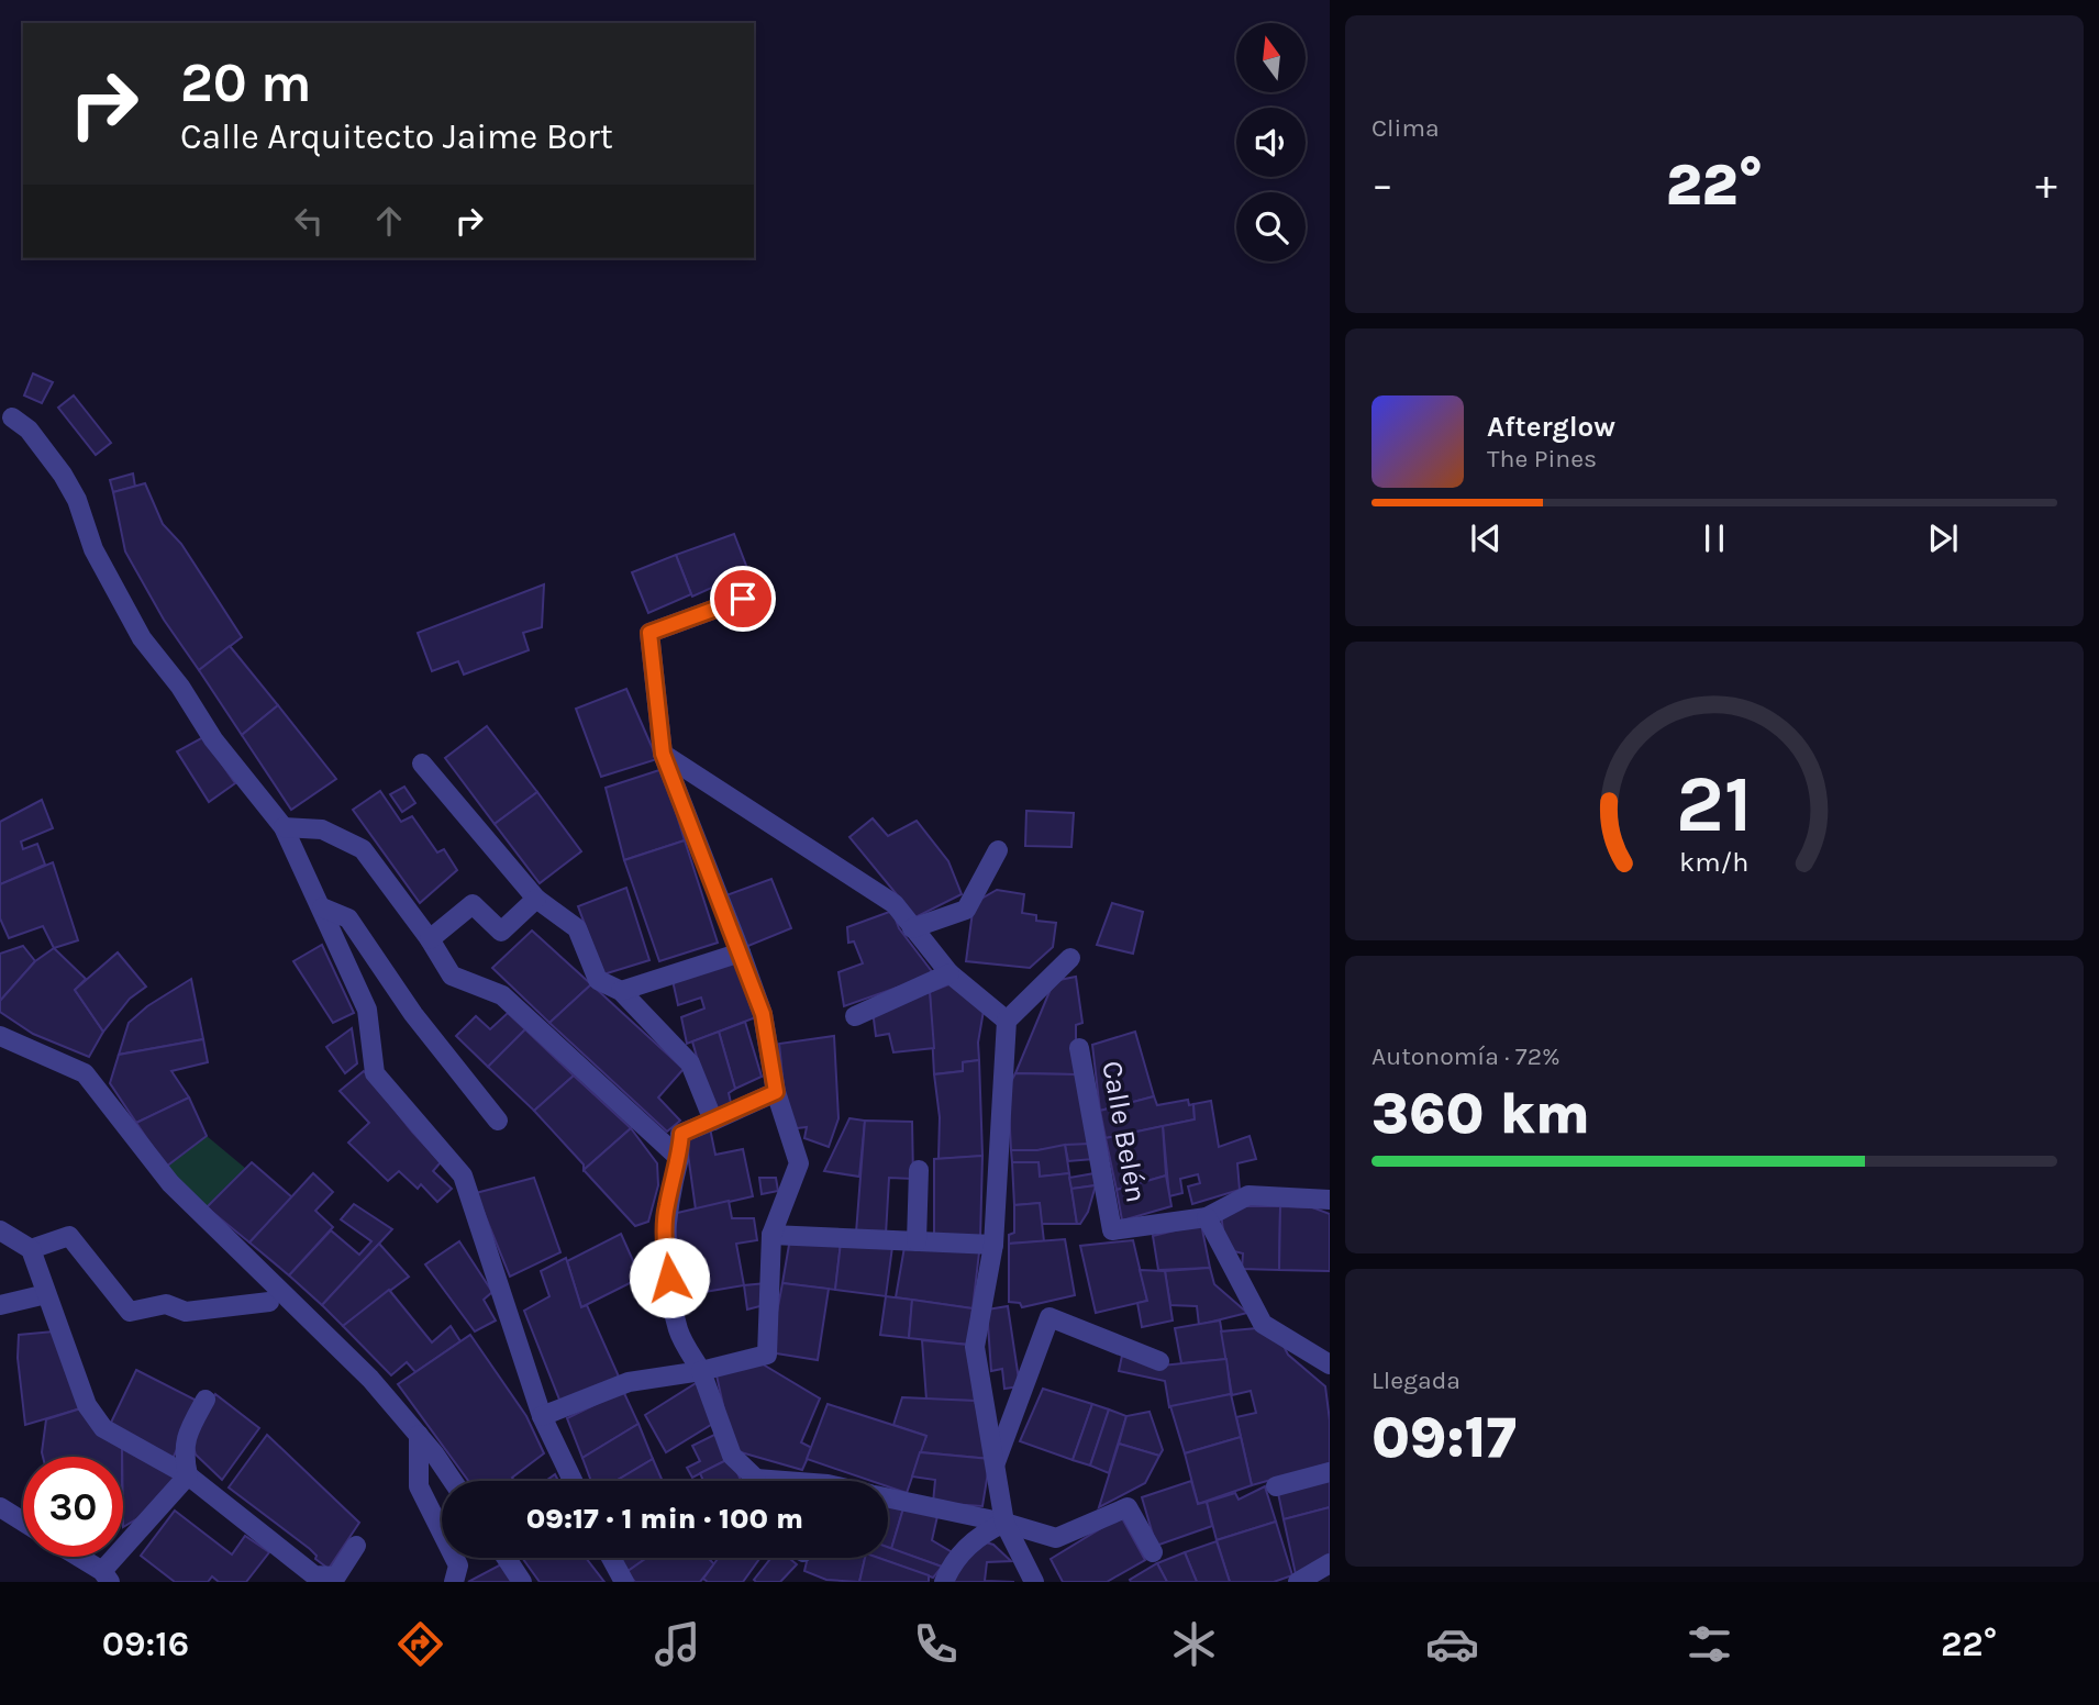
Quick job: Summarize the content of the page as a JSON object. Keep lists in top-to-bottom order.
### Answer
{
  "streets": {
    "street": ["Calle Belén"]
  },
  "north": "top",
  "page": {
    "tile": [
      "Clima",
      ["Autonomía · 72%", "360 km"],
      ["Llegada", "09:17"]
    ],
    "turn": ["20 m", "Calle Arquitecto Jaime Bort"],
    "heat": ["−", "22°", "+"],
    "song": ["Afterglow", "The Pines"],
    "limit": "30",
    "trip": "09:17 · 1 min · 100 m",
    "tabs": ["09:16", "22°"],
    "gauge": ["21", "km/h"]
  }
}
